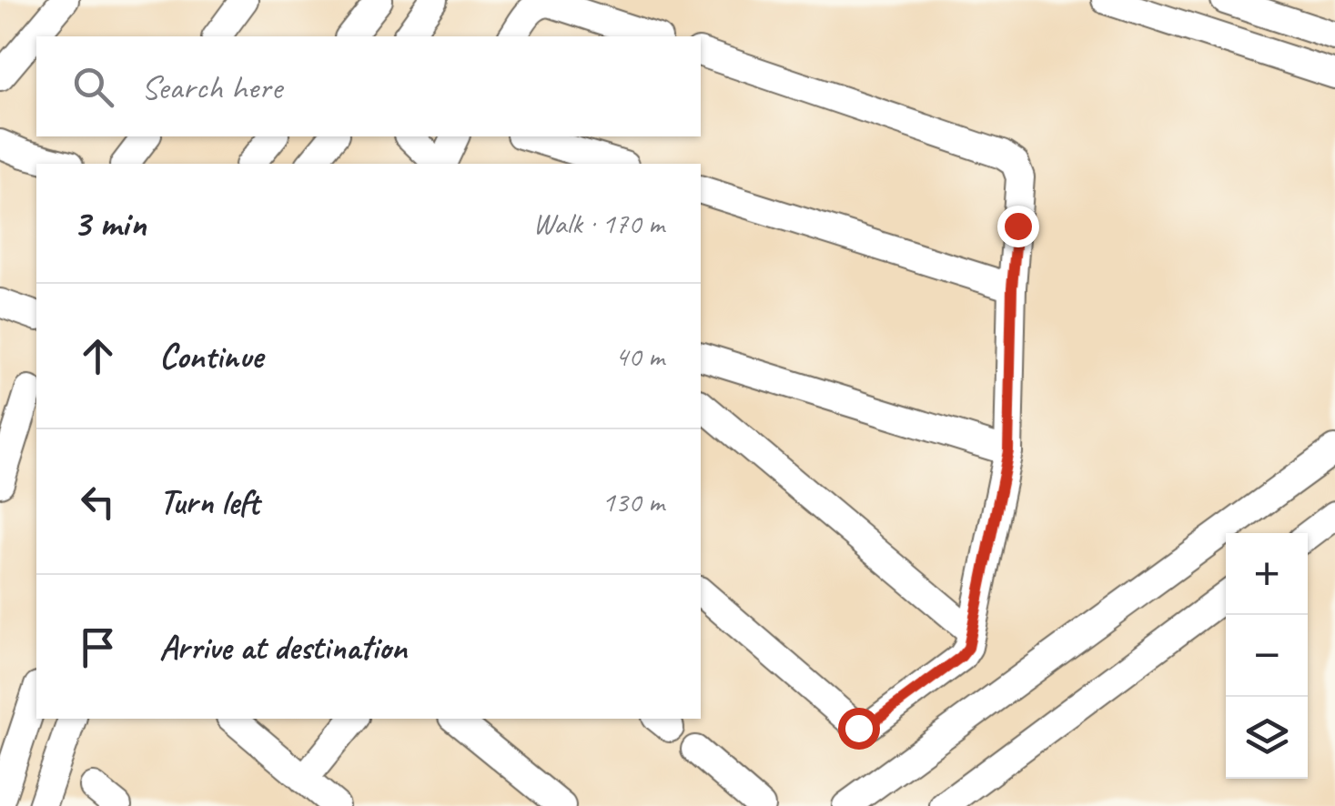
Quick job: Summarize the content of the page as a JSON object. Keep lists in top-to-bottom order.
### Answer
{
  "page": {
    "search": "Search here",
    "heading": ["3 min", "Walk · 170 m"],
    "list": [
      ["Continue", "40 m"],
      ["Turn left", "130 m"],
      "Arrive at destination"
    ],
    "map_buttons": ["+", "−"]
  }
}
